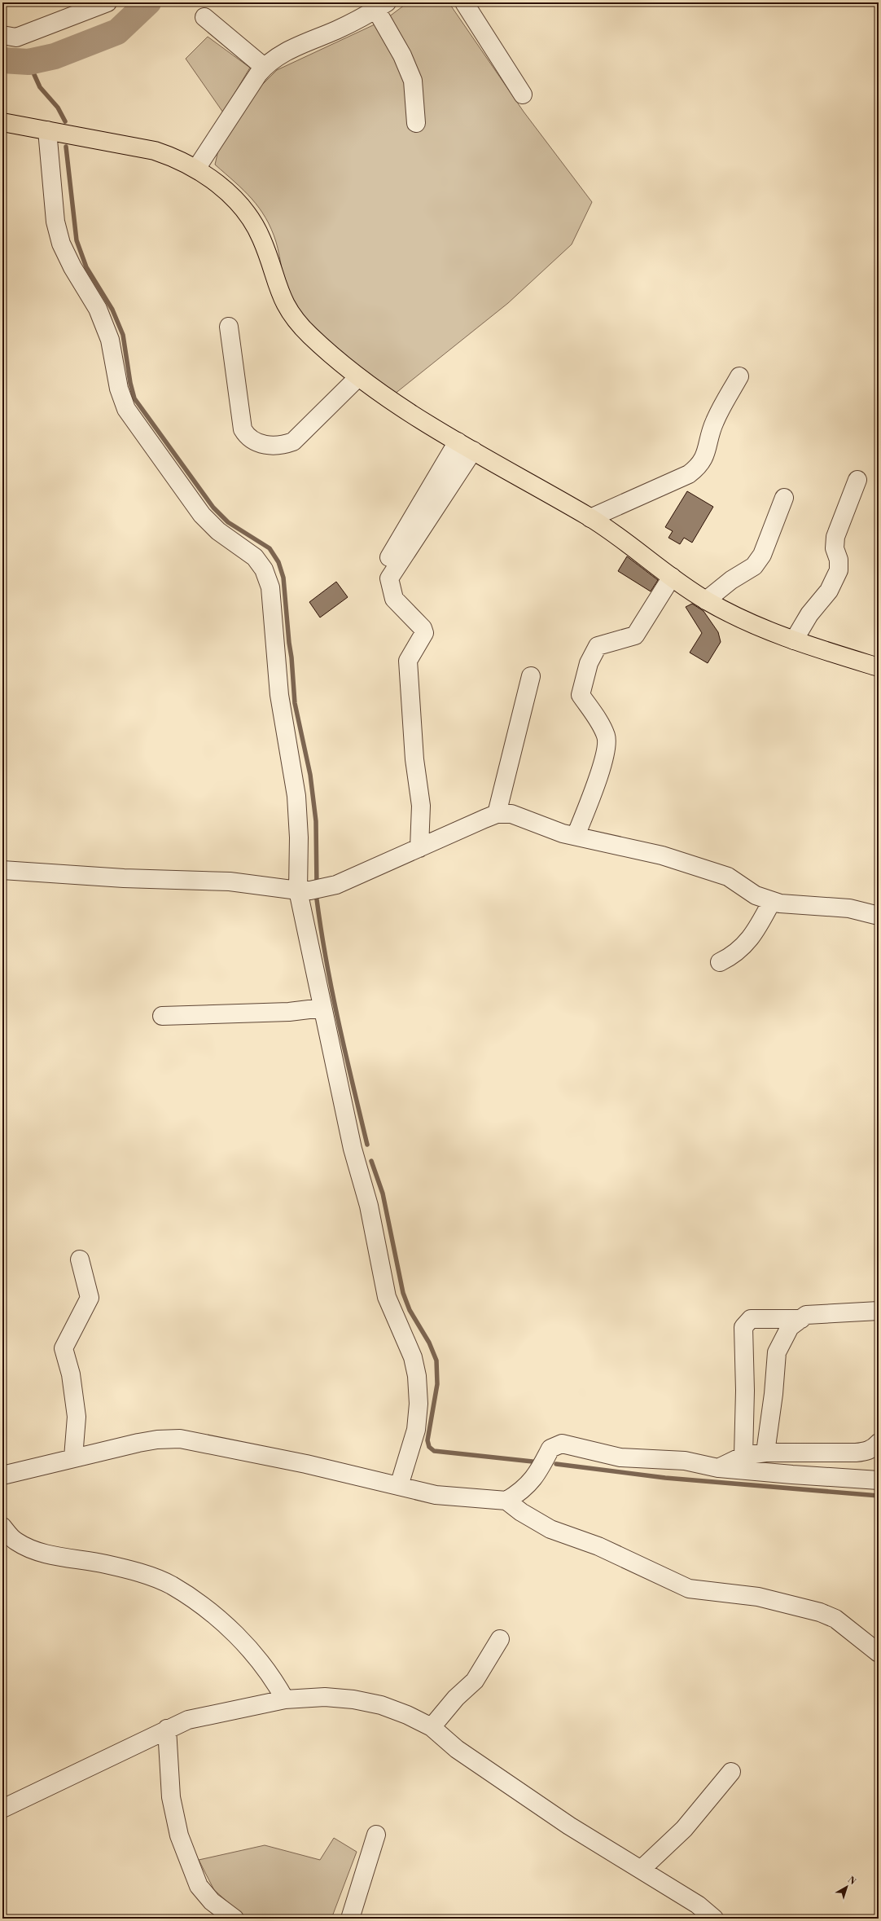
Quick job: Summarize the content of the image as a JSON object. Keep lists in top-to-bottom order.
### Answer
{
  "north": "top right"
}
